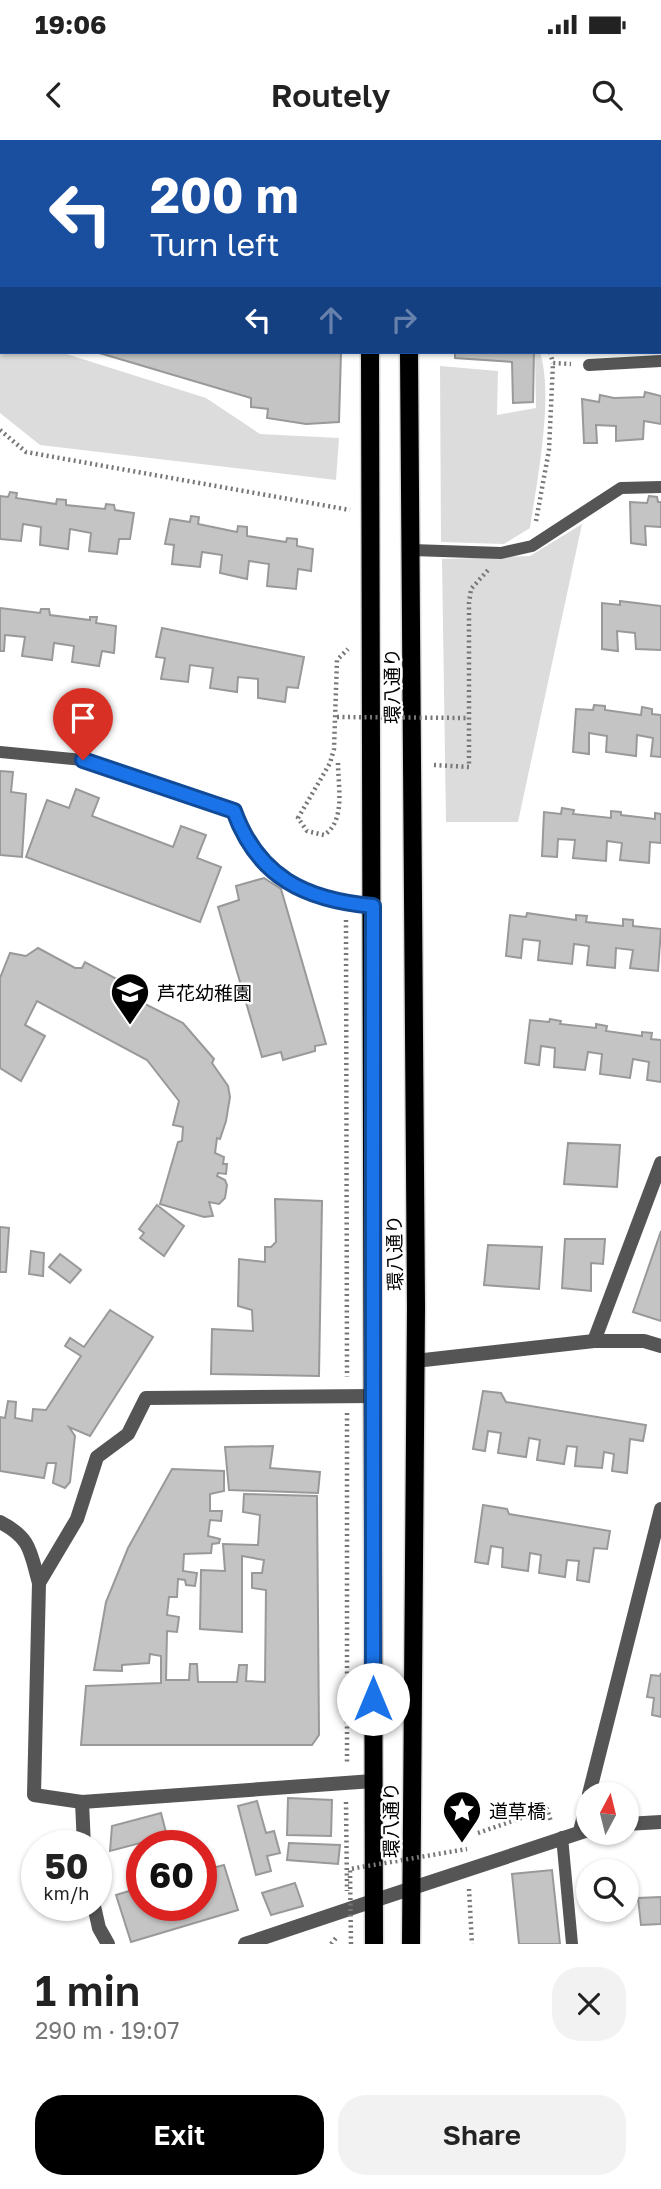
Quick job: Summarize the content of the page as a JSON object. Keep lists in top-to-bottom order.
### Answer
{
  "streets": {
    "main road": ["環八通り"]
  },
  "places": {
    "school or university": ["芦花幼稚園"],
    "place": ["道草橋"]
  },
  "north": "top",
  "page": {
    "status": "19:06",
    "header": "Routely",
    "turn": ["200 m", "Turn left"],
    "speed": "50 km/h",
    "limit": "60",
    "heading": ["1 min", "290 m · 19:07"],
    "buttons": ["Exit", "Share"]
  }
}
